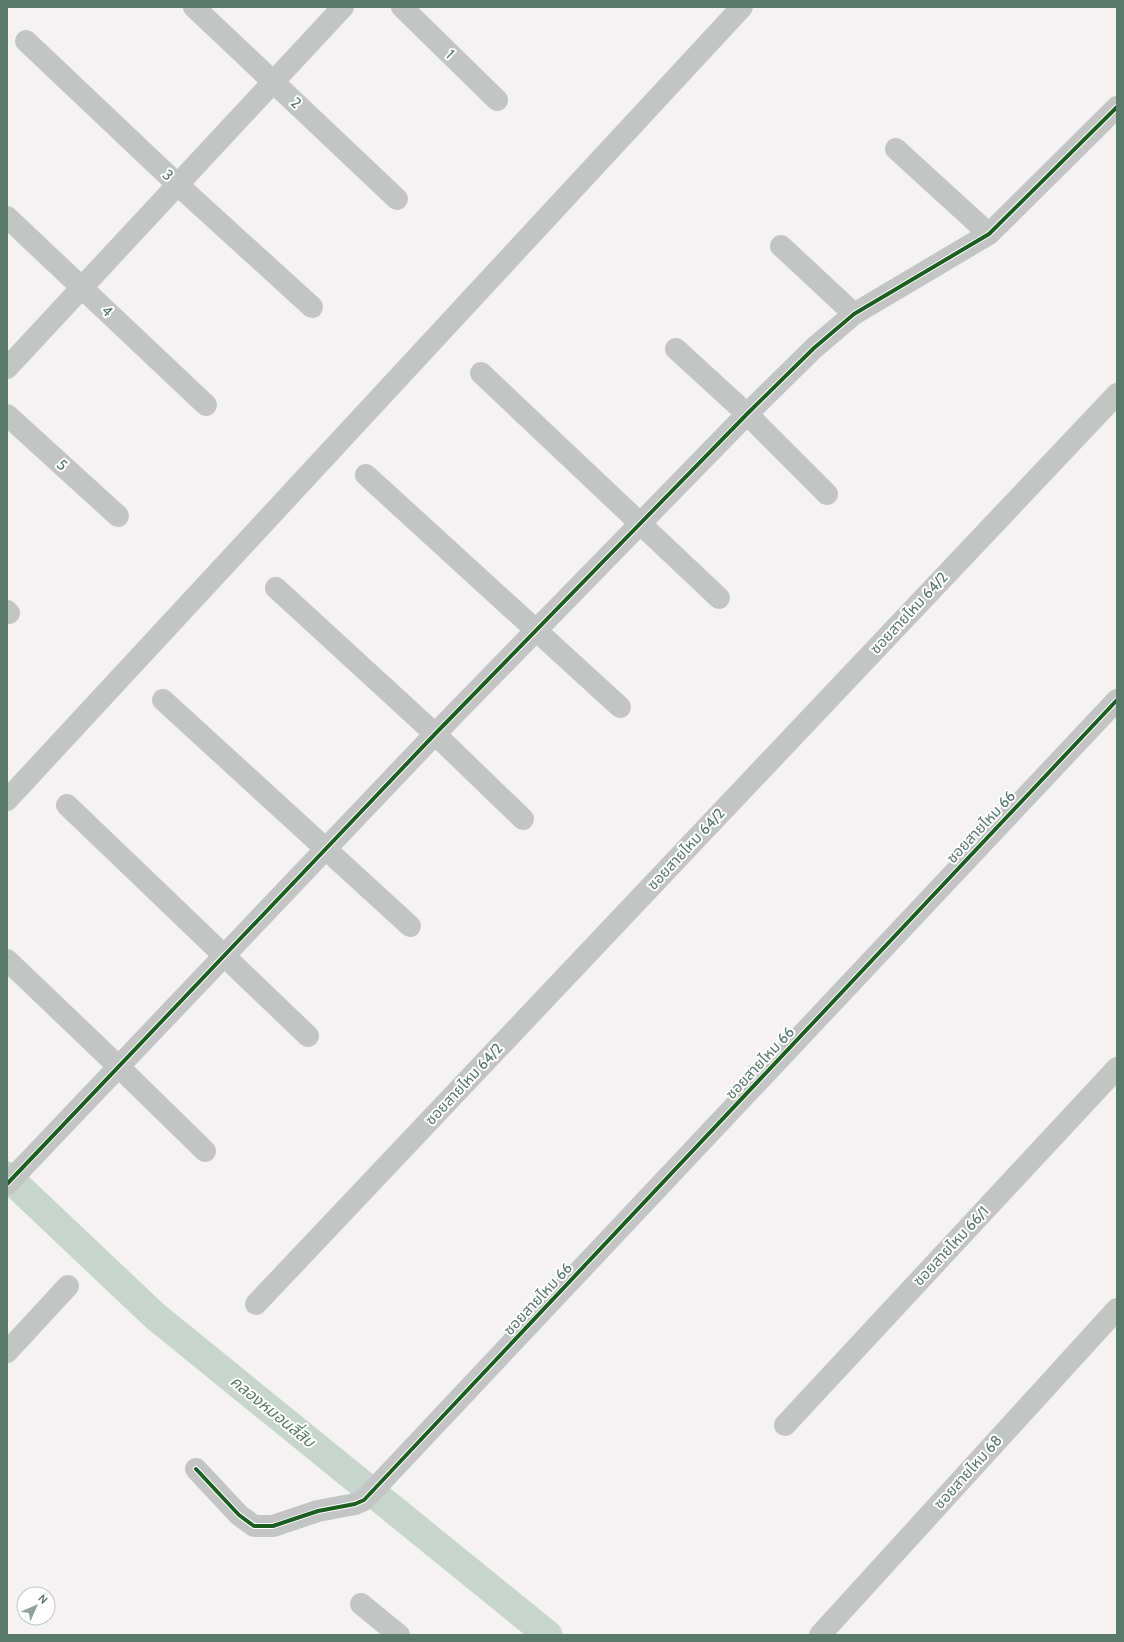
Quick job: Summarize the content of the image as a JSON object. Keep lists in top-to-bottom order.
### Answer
{
  "streets": {
    "street": [
      "1",
      "2",
      "3",
      "4",
      "5",
      "ซอยสายไหม 64/2",
      "ซอยสายไหม 66",
      "ซอยสายไหม 66/1",
      "ซอยสายไหม 68"
    ]
  },
  "water": ["คลองหมอนสี่สิบ"],
  "north": "top right"
}
